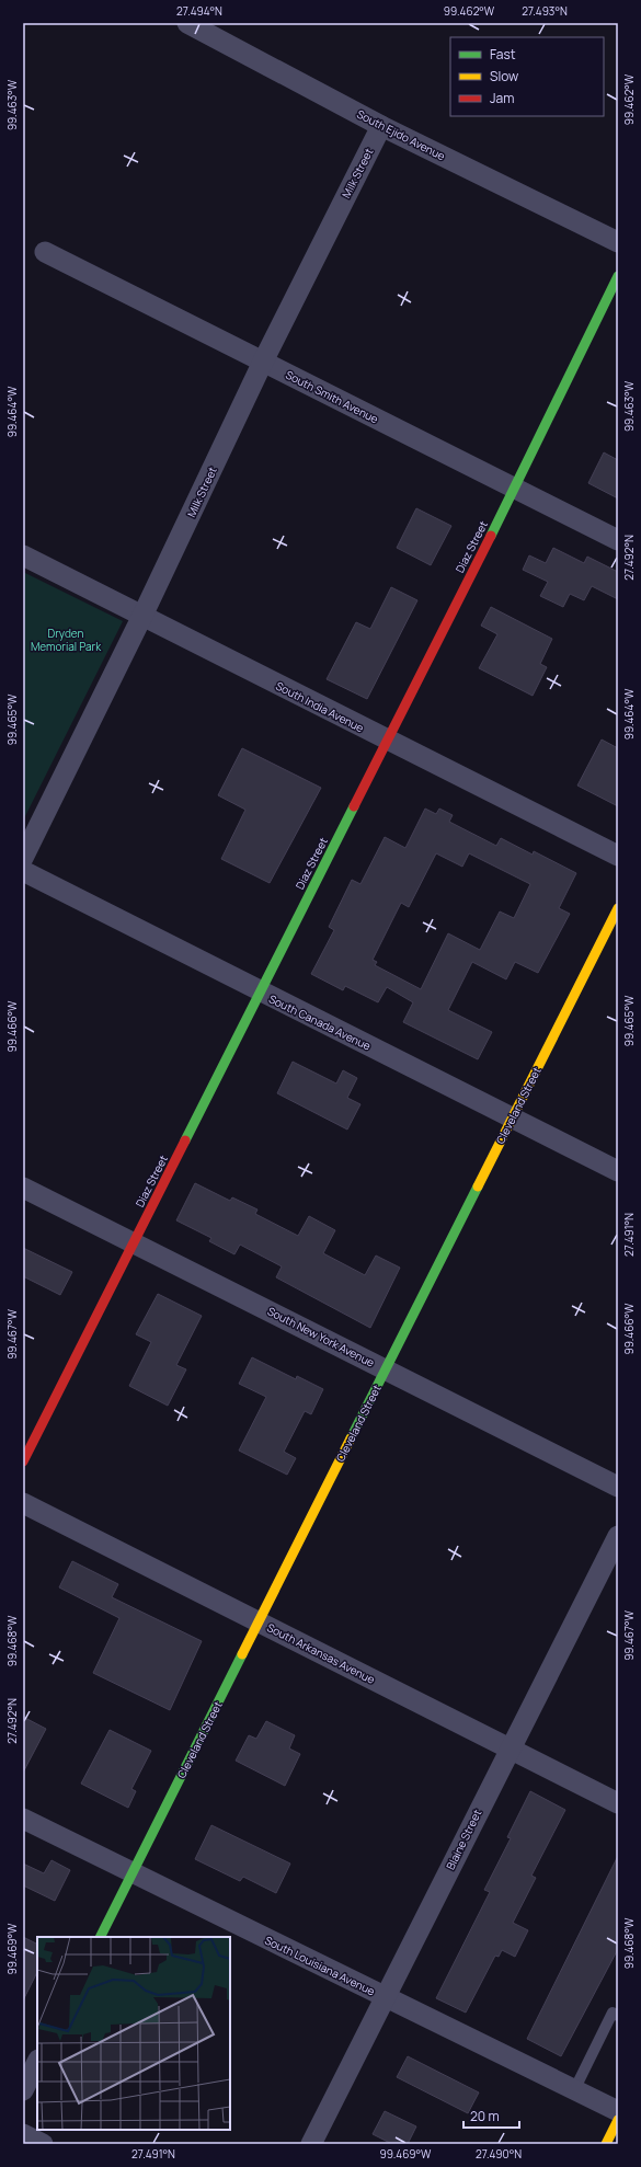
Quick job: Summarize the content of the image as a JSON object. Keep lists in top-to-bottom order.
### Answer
{
  "streets": {
    "street": [
      "South Ejido Avenue",
      "Milk Street",
      "South Smith Avenue",
      "Diaz Street",
      "South India Avenue",
      "South Canada Avenue",
      "Cleveland Street",
      "South New York Avenue",
      "South Arkansas Avenue",
      "Blaine Street",
      "South Louisiana Avenue"
    ]
  },
  "crossings": [
    ["South Ejido Avenue", "Milk Street"],
    ["Milk Street", "South Smith Avenue"],
    ["Milk Street", "South India Avenue"],
    ["South Smith Avenue", "Diaz Street"],
    ["Diaz Street", "South India Avenue"],
    ["Diaz Street", "South Canada Avenue"],
    ["Diaz Street", "South New York Avenue"],
    ["South Canada Avenue", "Cleveland Street"],
    ["Cleveland Street", "South New York Avenue"],
    ["Cleveland Street", "South Arkansas Avenue"],
    ["Cleveland Street", "South Louisiana Avenue"],
    ["South Arkansas Avenue", "Blaine Street"],
    ["Blaine Street", "South Louisiana Avenue"]
  ],
  "parks": ["Dryden Memorial Park"],
  "legend": ["Fast", "Slow", "Jam"],
  "scale_bar": "20 m",
  "coordinates": [
    "27.494°N",
    "99.462°W",
    "27.493°N",
    "99.463°W",
    "99.464°W",
    "27.492°N",
    "99.465°W",
    "99.466°W",
    "27.491°N",
    "99.467°W",
    "99.468°W",
    "99.469°W",
    "27.490°N"
  ]
}
